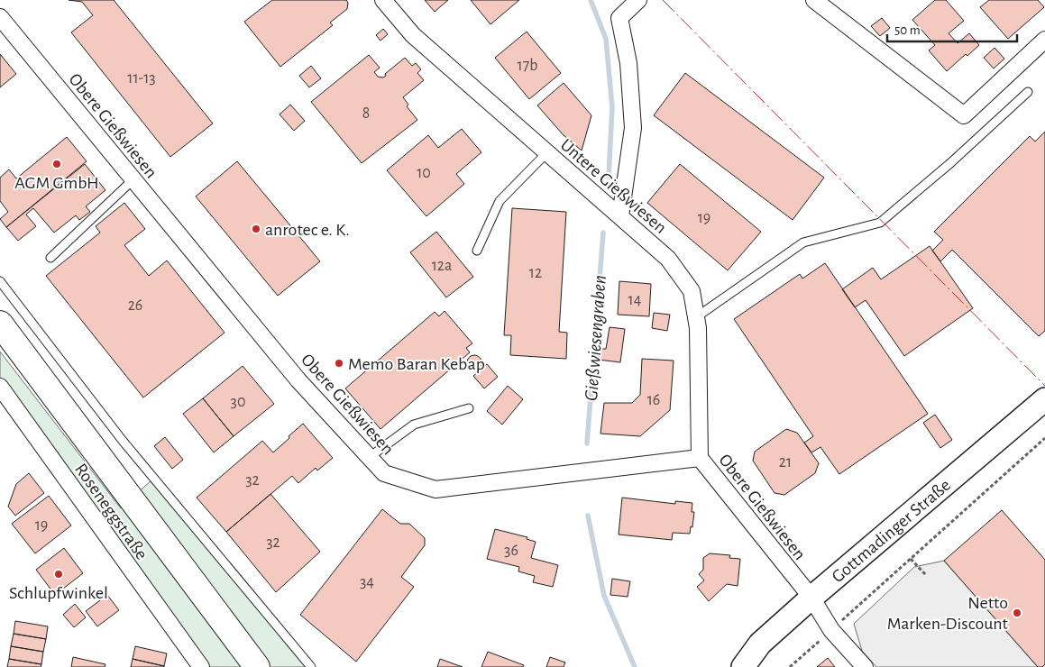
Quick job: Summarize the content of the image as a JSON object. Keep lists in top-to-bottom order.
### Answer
{
  "streets": {
    "main road": ["Gottmadinger Straße"],
    "street": ["Obere Gießwiesen", "Untere Gießwiesen", "Roseneggstraße"]
  },
  "crossings": [
    ["Obere Gießwiesen", "Untere Gießwiesen"],
    ["Obere Gießwiesen", "Gottmadinger Straße"]
  ],
  "water": ["Gießwiesengraben"],
  "places": [
    "AGM GmbH",
    "anrotec e. K.",
    "Memo Baran Kebap",
    "Schlupfwinkel",
    "Netto Marken-Discount"
  ],
  "house_numbers": [
    "17b",
    "11-13",
    "8",
    "10",
    "19",
    "12a",
    "12",
    "14",
    "26",
    "16",
    "30",
    "21",
    "32",
    "19",
    "32",
    "36",
    "34"
  ],
  "scale_bar": "50 m"
}
